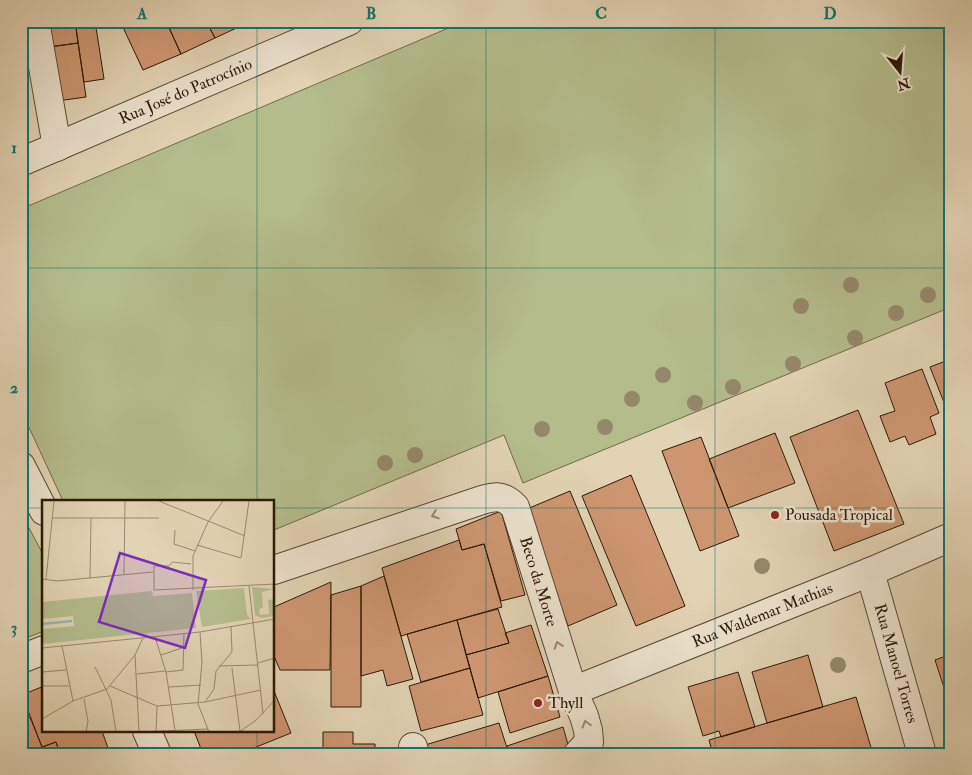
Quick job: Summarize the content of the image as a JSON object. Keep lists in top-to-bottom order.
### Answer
{
  "streets": {
    "street": [
      "Rua José do Patrocínio",
      "Beco da Morte",
      "Rua Waldemar Mathias",
      "Rua Manoel Torres"
    ]
  },
  "crossings": [
    ["Beco da Morte", "Rua Waldemar Mathias"],
    ["Rua Waldemar Mathias", "Rua Manoel Torres"]
  ],
  "places": ["Pousada Tropical", "Thyll"],
  "north": "bottom",
  "grid": {
    "columns": [
      "A",
      "B",
      "C",
      "D"
    ],
    "rows": ["1", "2", "3"]
  }
}
